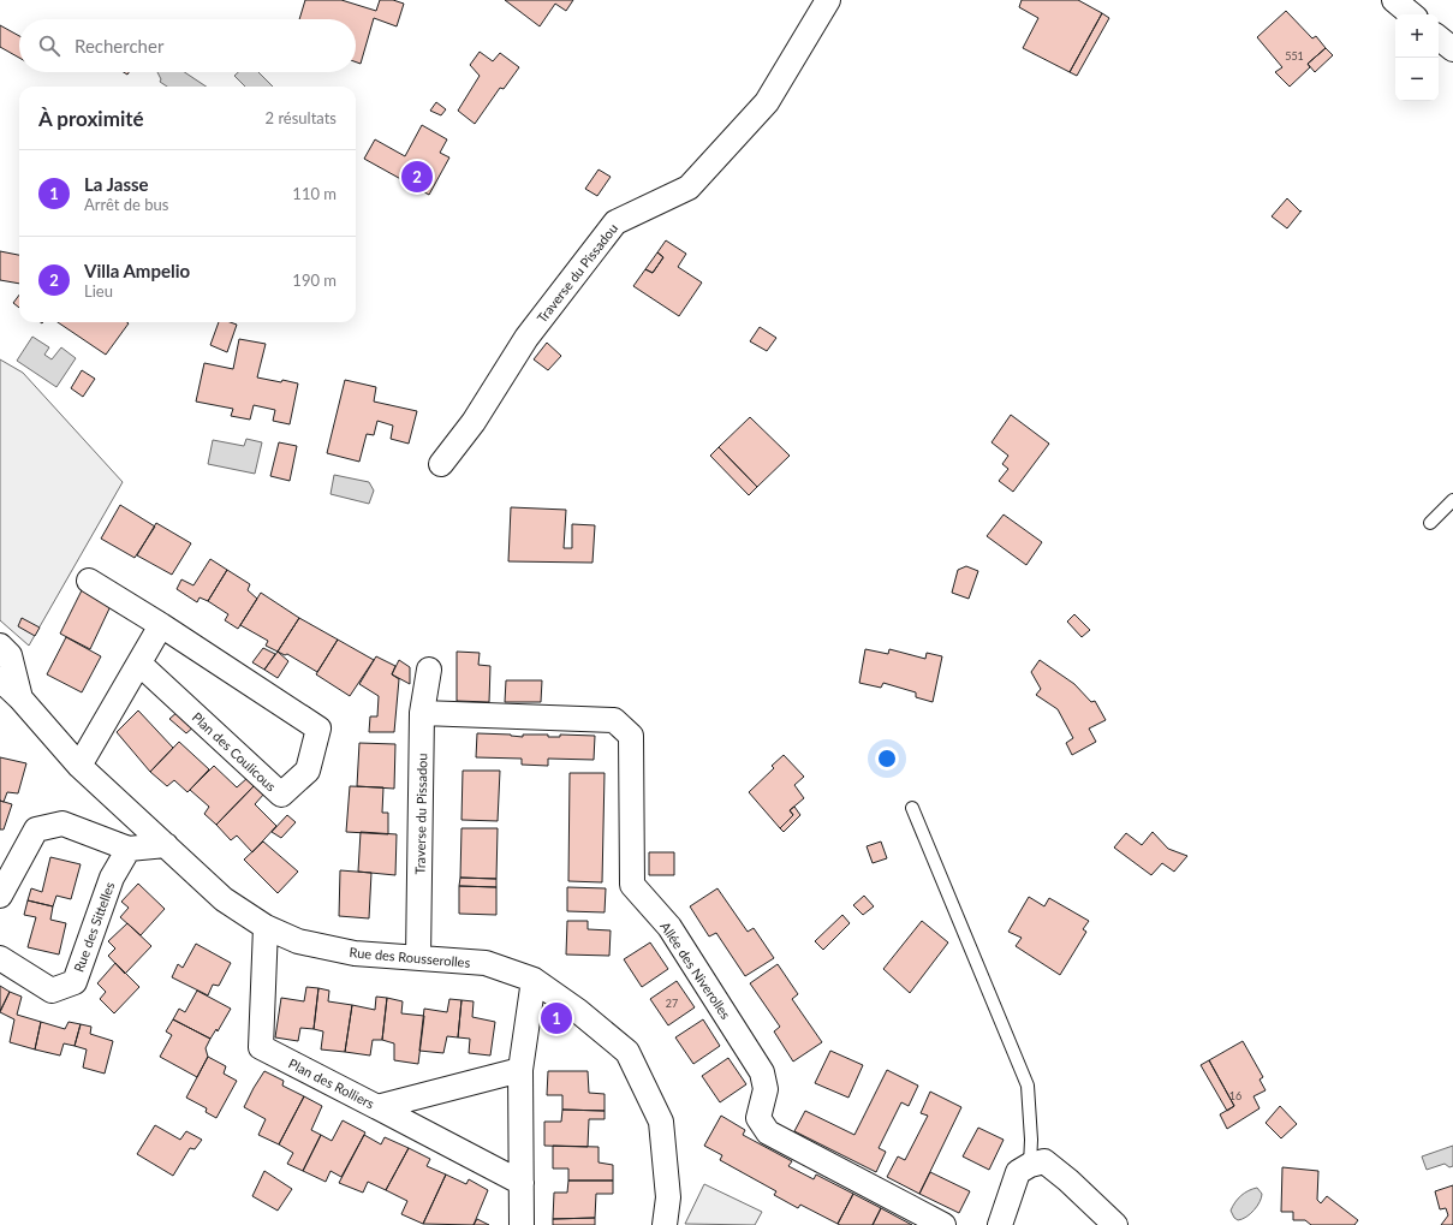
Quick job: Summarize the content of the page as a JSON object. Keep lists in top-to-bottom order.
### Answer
{
  "streets": {
    "street": [
      "Traverse du Pissadou",
      "Plan des Coulicous",
      "Rue des Sittelles",
      "Rue des Rousserolles",
      "Allée des Niverolles",
      "Plan des Rolliers"
    ]
  },
  "crossings": [
    ["Traverse du Pissadou", "Rue des Rousserolles"],
    ["Traverse du Pissadou", "Allée des Niverolles"],
    ["Rue des Rousserolles", "Plan des Rolliers"]
  ],
  "house_numbers": ["551", "27", "16"],
  "page": {
    "map_buttons": ["+", "−"],
    "search": "Rechercher",
    "heading": ["À proximité", "2 résultats"],
    "list": [
      {
        "mark": "1",
        "name": "La Jasse",
        "note": "Arrêt de bus",
        "value": "110 m"
      },
      {
        "mark": "2",
        "name": "Villa Ampelio",
        "note": "Lieu",
        "value": "190 m"
      }
    ],
    "pins": ["2", "1"]
  }
}
